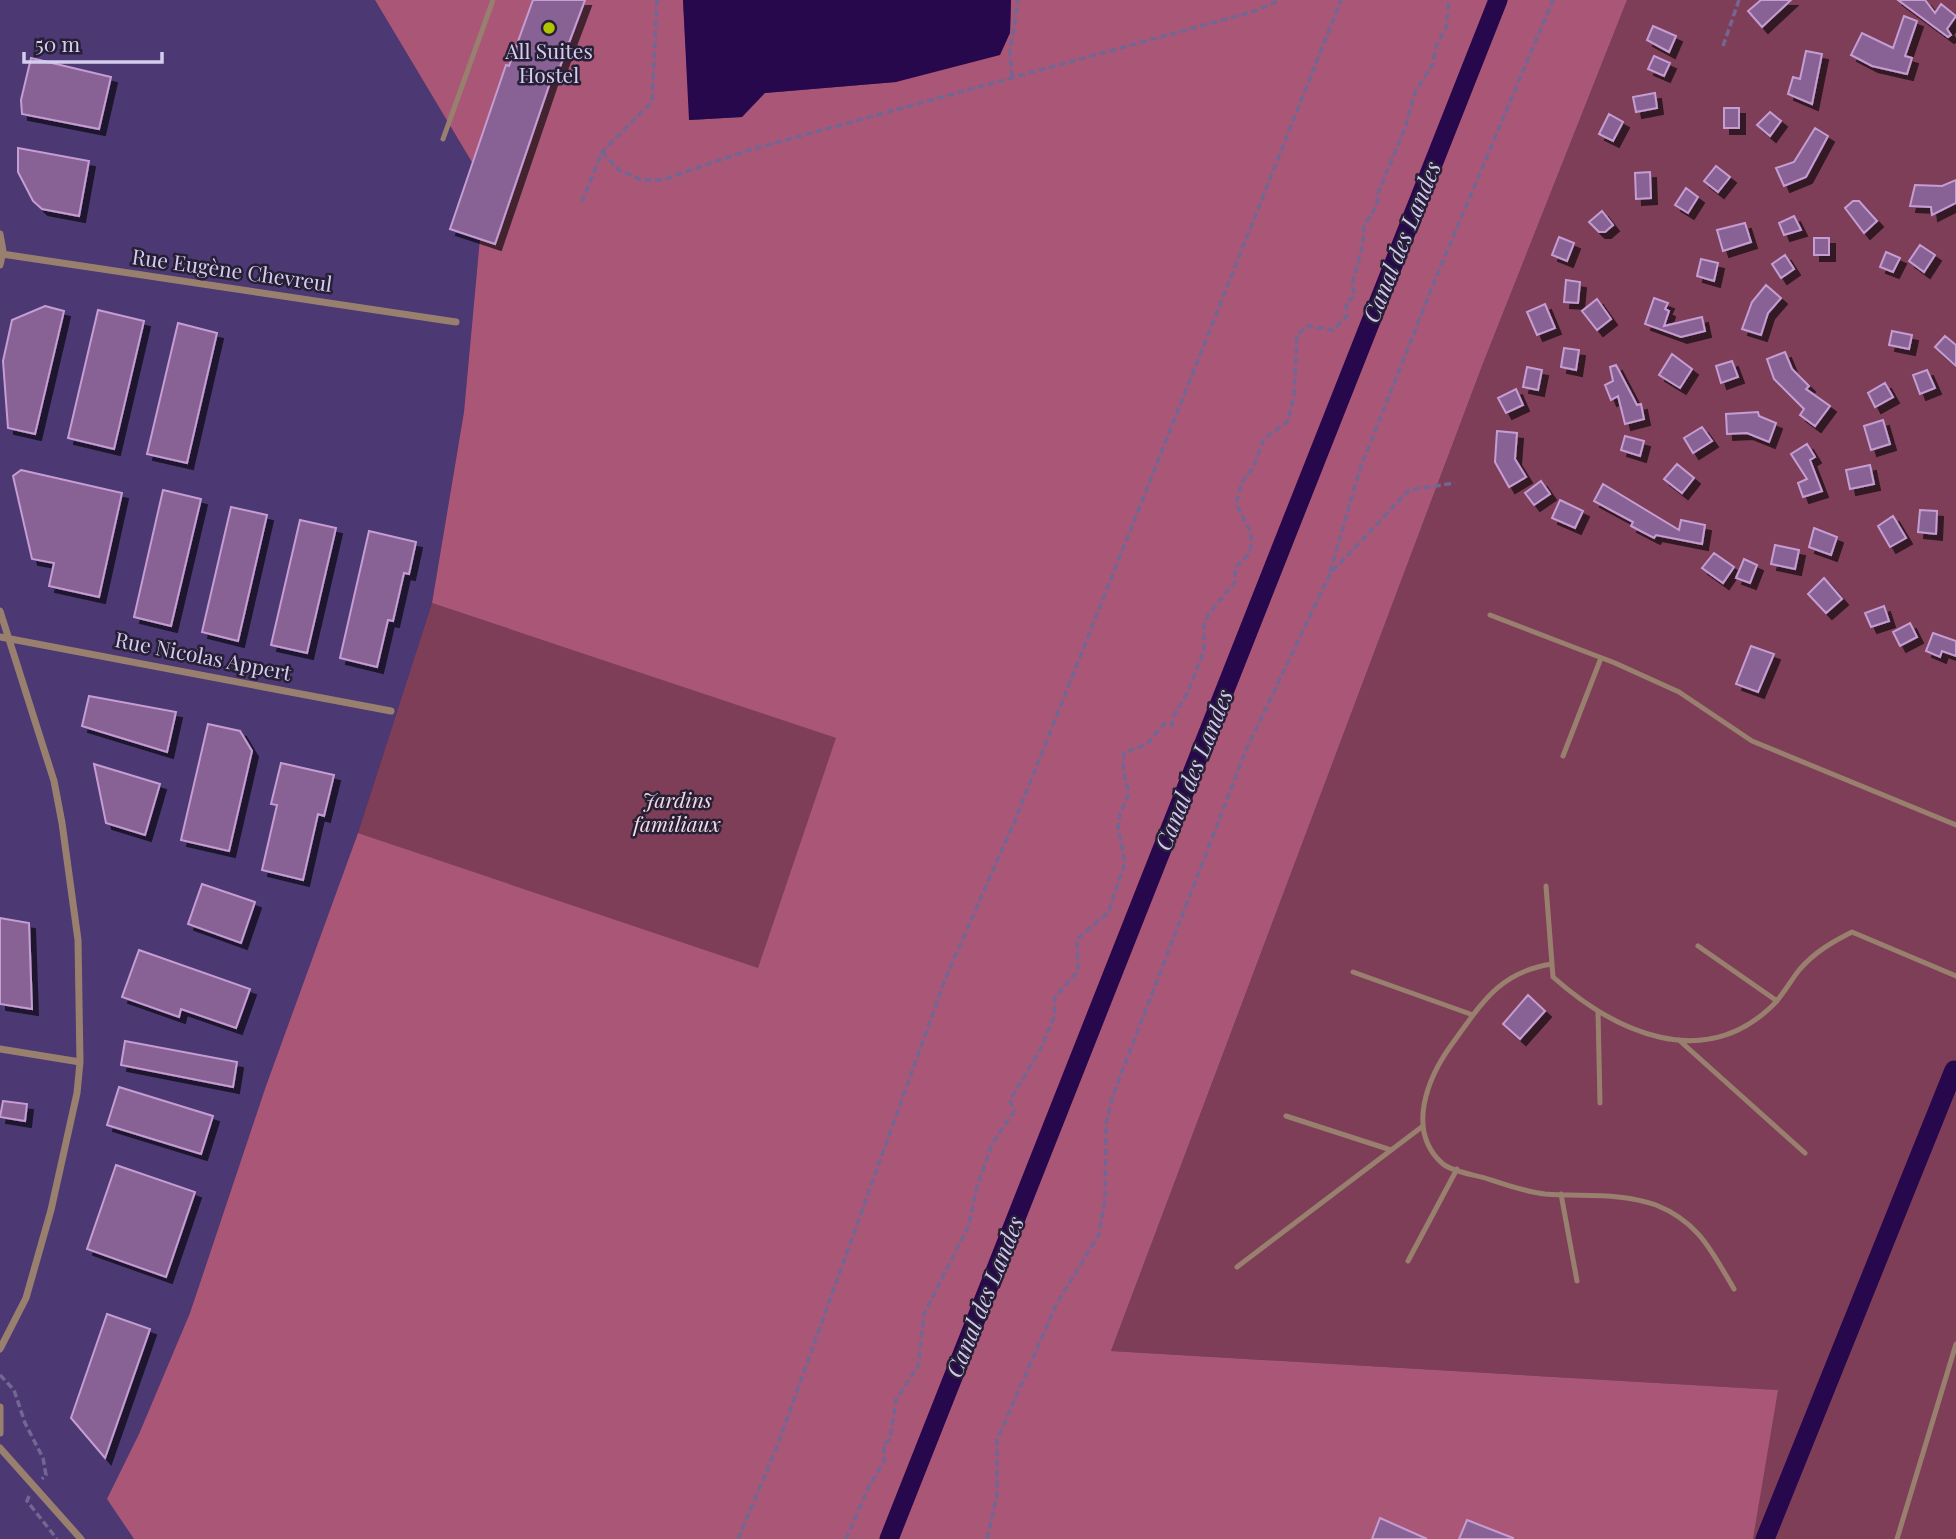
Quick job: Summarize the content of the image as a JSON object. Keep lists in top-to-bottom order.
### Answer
{
  "streets": {
    "street": ["Rue Eugène Chevreul", "Rue Nicolas Appert"]
  },
  "water": ["Canal des Landes"],
  "parks": ["Jardins familiaux"],
  "places": ["All Suites Hostel"],
  "scale_bar": "50 m"
}
